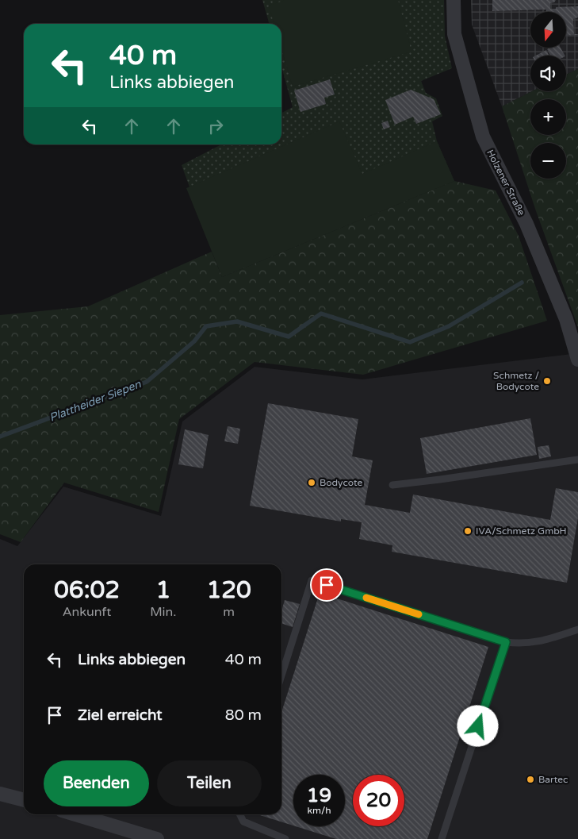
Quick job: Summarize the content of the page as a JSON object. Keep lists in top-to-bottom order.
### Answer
{
  "streets": {
    "street": ["Holzener Straße"]
  },
  "water": ["Plattheider Siepen"],
  "places": [
    "Schmetz / Bodycote",
    "Bodycote",
    "IVA/Schmetz GmbH",
    "Bartec"
  ],
  "north": "bottom",
  "page": {
    "map_buttons": ["+", "−"],
    "turn": ["40 m", "Links abbiegen"],
    "eta": [
      "06:02",
      "Ankunft",
      "1",
      "Min.",
      "120",
      "m"
    ],
    "list": [
      {
        "name": "Links abbiegen",
        "value": "40 m"
      },
      {
        "name": "Ziel erreicht",
        "value": "80 m"
      }
    ],
    "buttons": ["Beenden", "Teilen"],
    "speed": "19 km/h",
    "limit": "20"
  }
}
